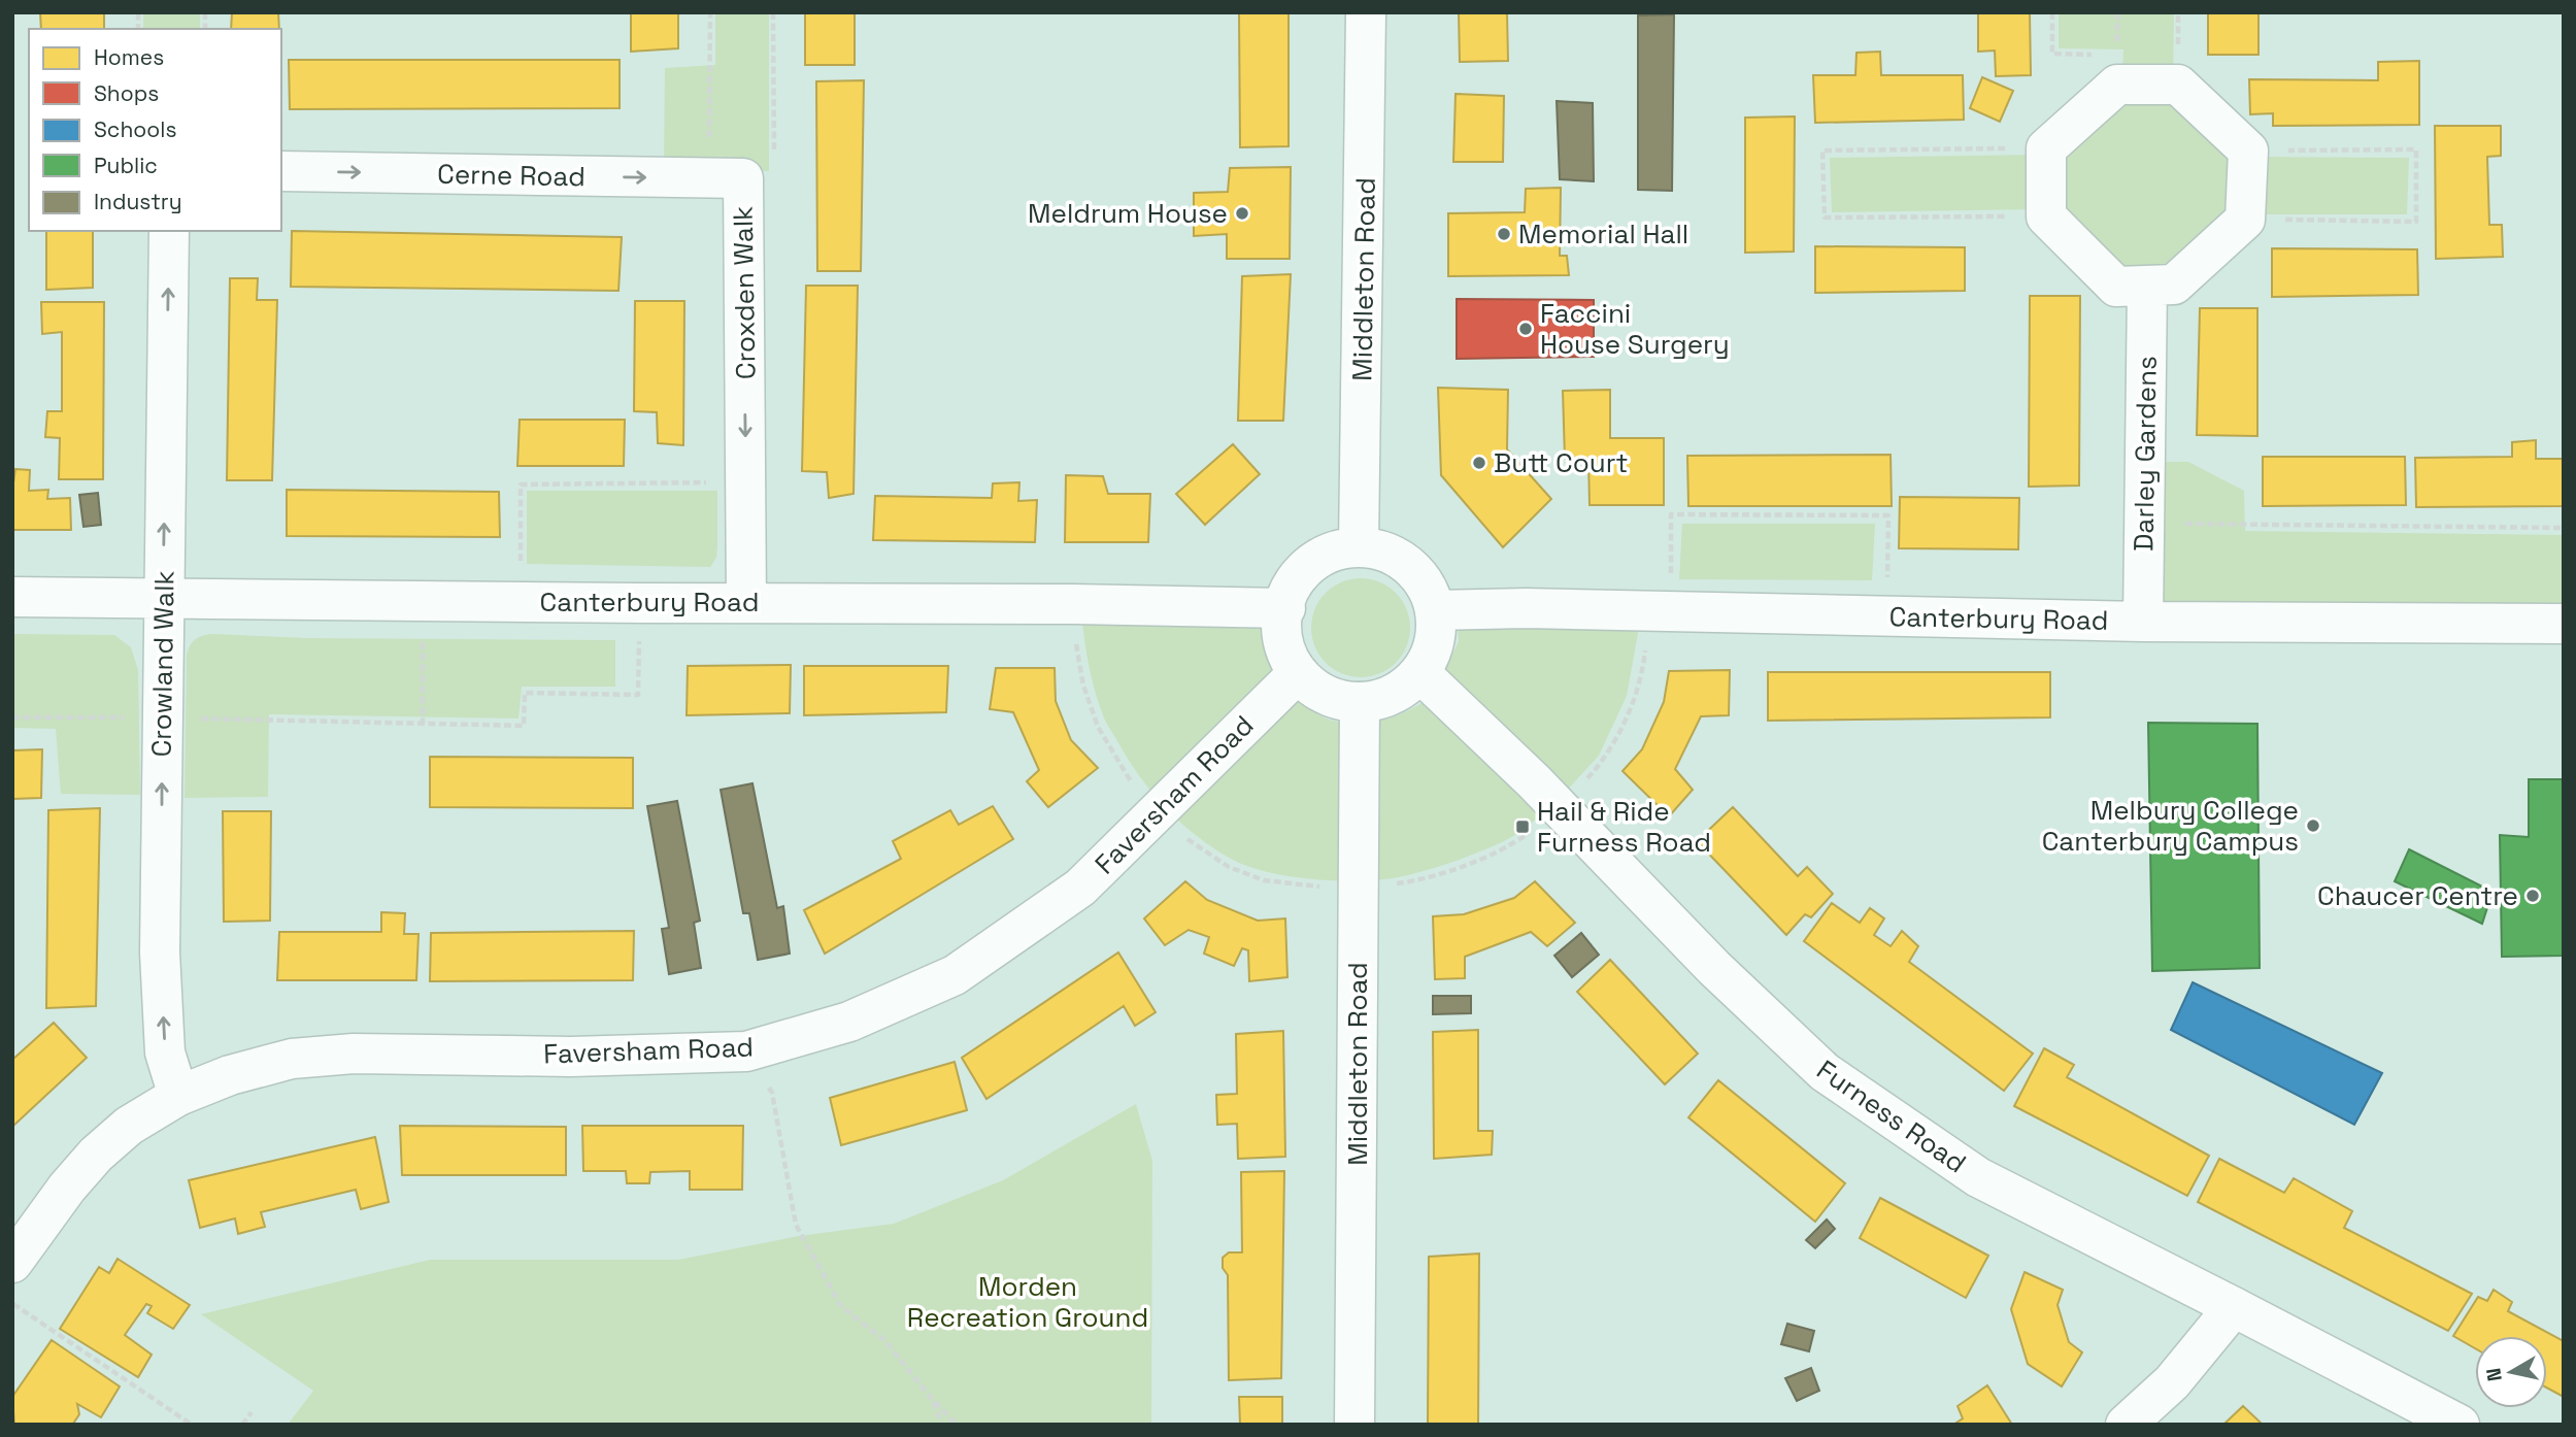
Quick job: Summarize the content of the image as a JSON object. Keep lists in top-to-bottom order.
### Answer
{
  "streets": {
    "street": [
      "Cerne Road",
      "Middleton Road",
      "Croxden Walk",
      "Darley Gardens",
      "Canterbury Road",
      "Crowland Walk",
      "Faversham Road",
      "Furness Road"
    ]
  },
  "crossings": [
    ["Cerne Road", "Croxden Walk"],
    ["Middleton Road", "Canterbury Road"],
    ["Middleton Road", "Faversham Road"],
    ["Middleton Road", "Furness Road"],
    ["Croxden Walk", "Canterbury Road"],
    ["Darley Gardens", "Canterbury Road"],
    ["Canterbury Road", "Crowland Walk"],
    ["Canterbury Road", "Faversham Road"],
    ["Canterbury Road", "Furness Road"],
    ["Crowland Walk", "Faversham Road"],
    ["Faversham Road", "Furness Road"]
  ],
  "one_way": ["Cerne Road", "Croxden Walk", "Crowland Walk"],
  "parks": ["Morden Recreation Ground"],
  "places": {
    "other": [
      "Meldrum House",
      "Memorial Hall",
      "Faccini House Surgery",
      "Butt Court",
      "Melbury College Canterbury Campus",
      "Chaucer Centre"
    ],
    "transit": ["Hail & Ride Furness Road"]
  },
  "legend": [
    "Homes",
    "Shops",
    "Schools",
    "Public",
    "Industry"
  ],
  "north": "left"
}
